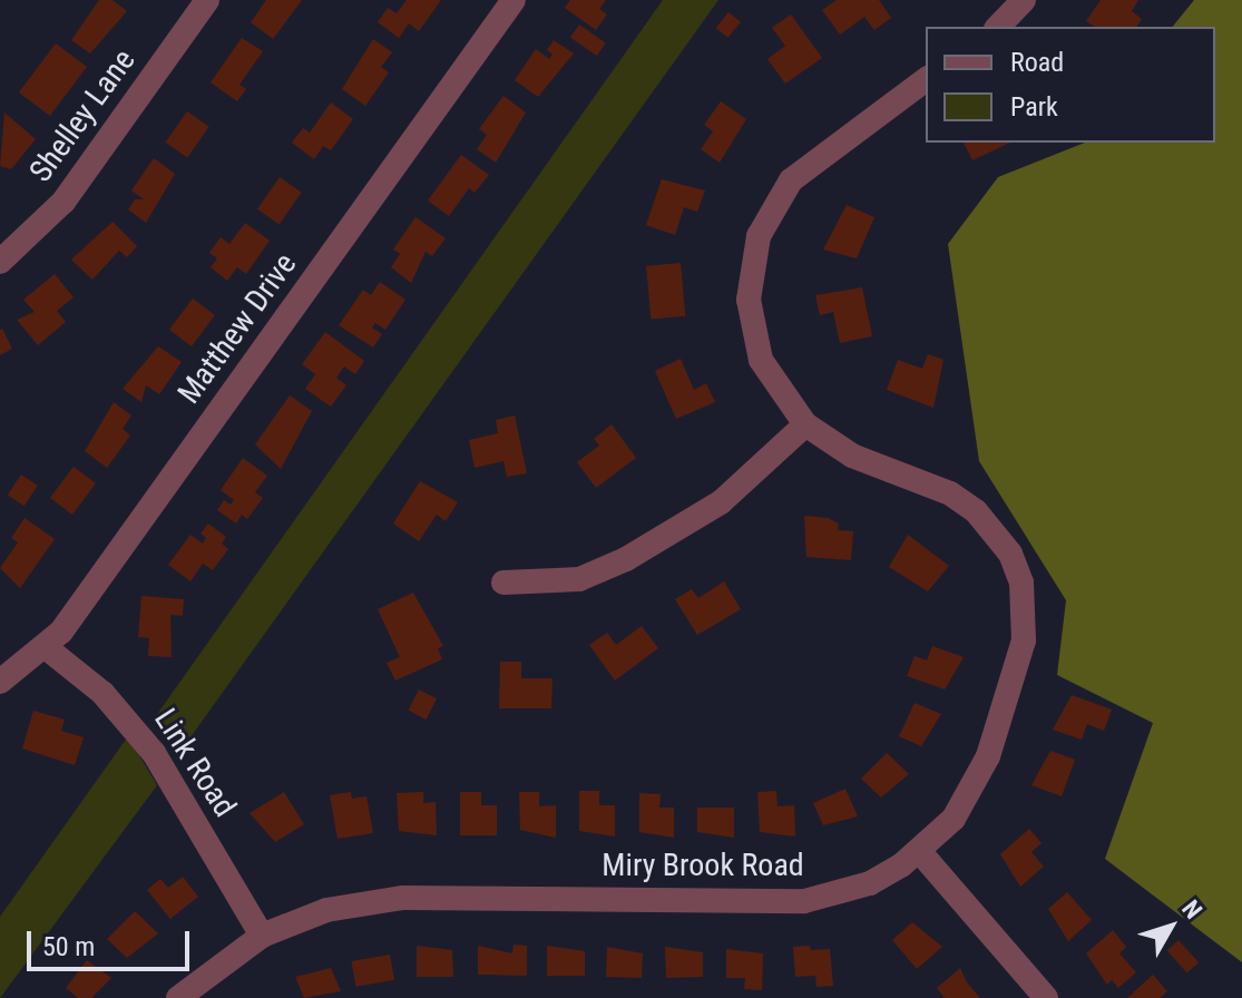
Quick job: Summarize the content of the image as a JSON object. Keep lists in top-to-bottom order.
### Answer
{
  "streets": {
    "street": [
      "Shelley Lane",
      "Matthew Drive",
      "Link Road",
      "Miry Brook Road"
    ]
  },
  "crossings": [
    ["Matthew Drive", "Link Road"],
    ["Link Road", "Miry Brook Road"]
  ],
  "legend": ["Road", "Park"],
  "scale_bar": "50 m",
  "north": "top right"
}
